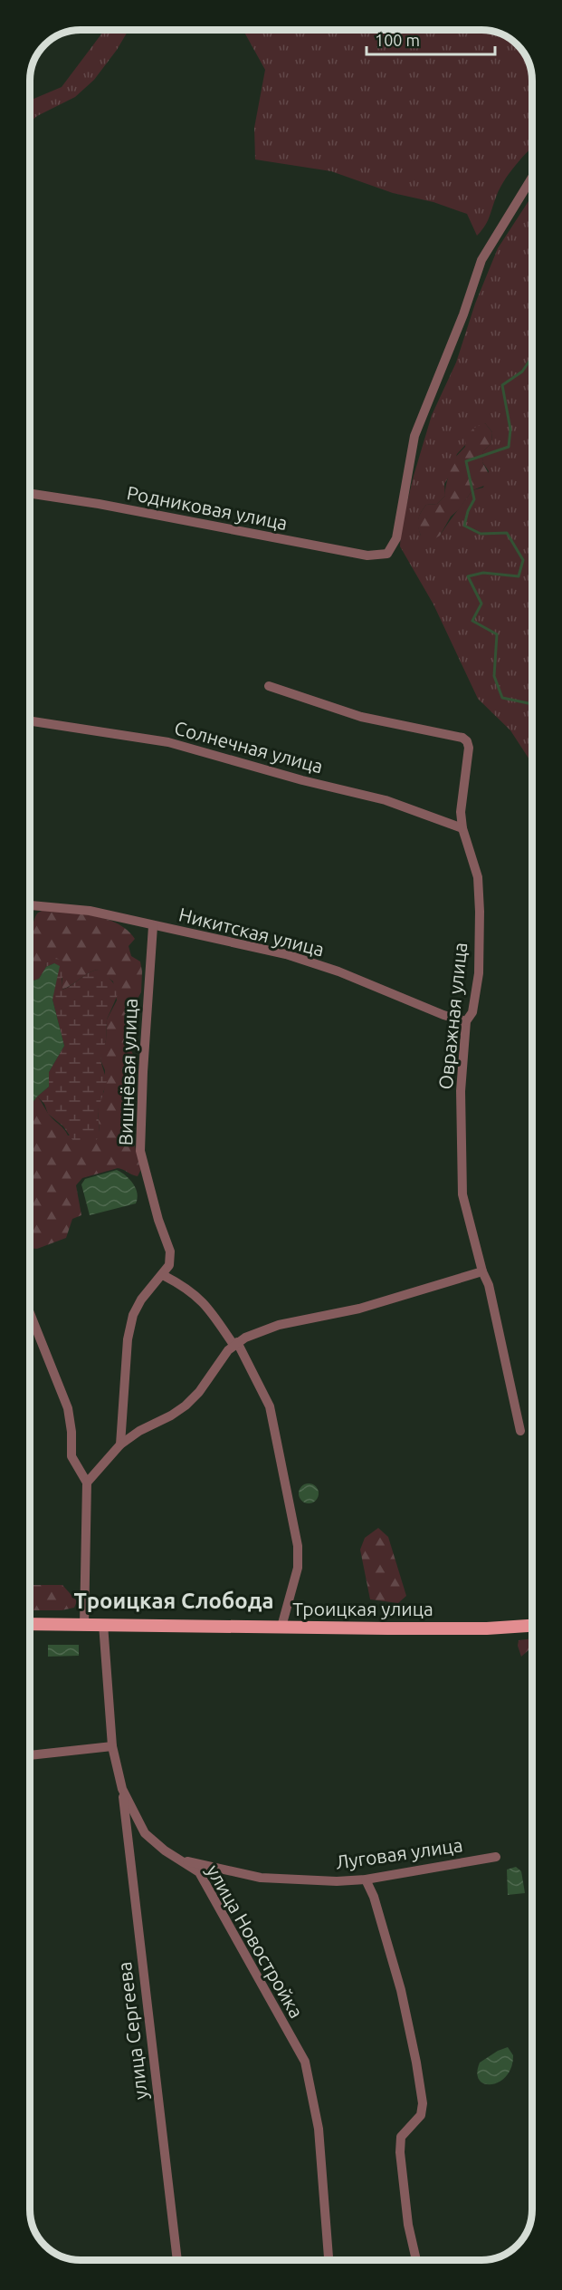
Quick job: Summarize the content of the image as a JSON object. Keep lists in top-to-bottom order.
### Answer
{
  "streets": {
    "main road": ["Троицкая улица"],
    "street": [
      "Родниковая улица",
      "Солнечная улица",
      "Никитская улица",
      "Овражная улица",
      "Вишнёвая улица",
      "Луговая улица",
      "улица Новостройка",
      "улица Сергеева"
    ]
  },
  "crossings": [
    ["Солнечная улица", "Овражная улица"],
    ["Никитская улица", "Овражная улица"],
    ["Никитская улица", "Вишнёвая улица"],
    ["Троицкая улица", "улица Новостройка"],
    ["Луговая улица", "улица Новостройка"],
    ["улица Новостройка", "улица Сергеева"]
  ],
  "districts": ["Троицкая Слобода"],
  "scale_bar": "100 m"
}
